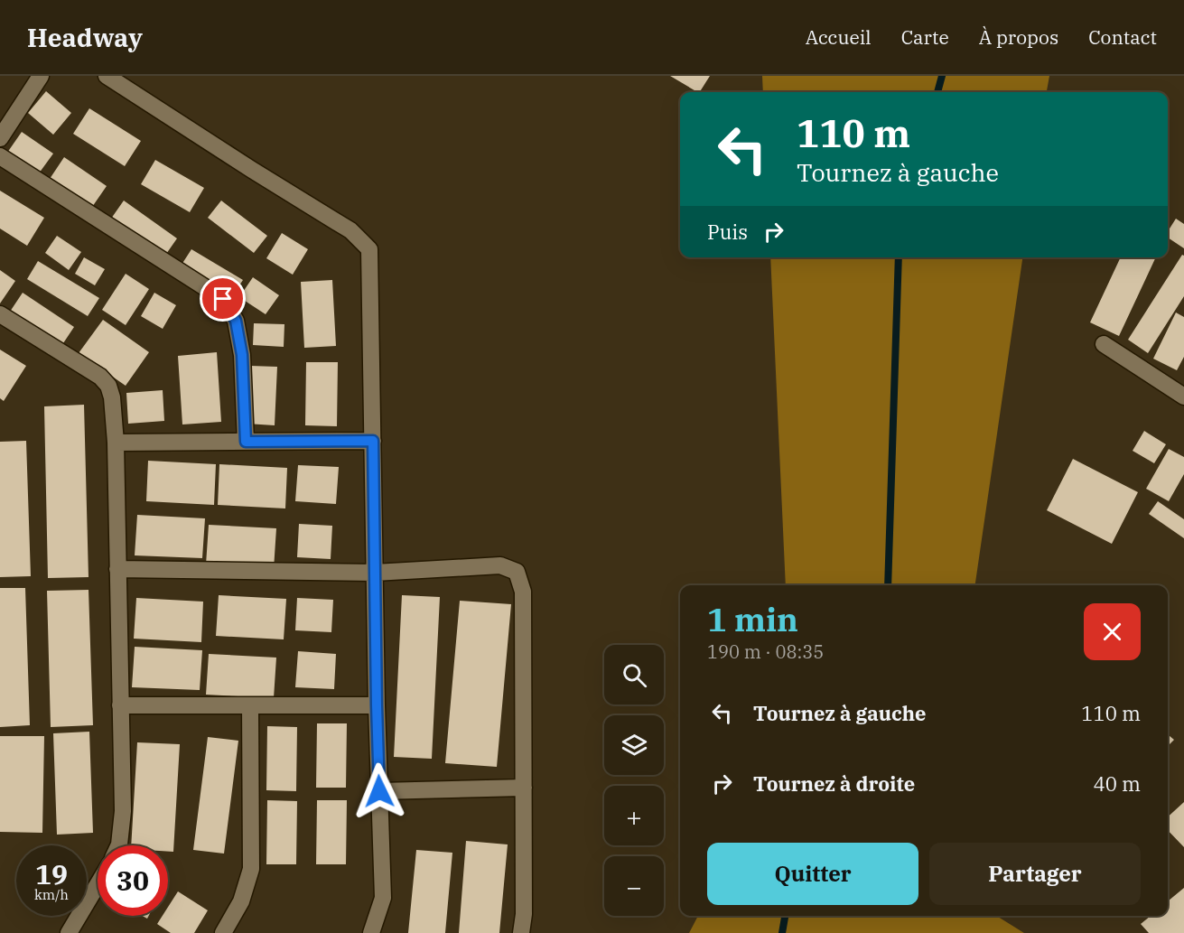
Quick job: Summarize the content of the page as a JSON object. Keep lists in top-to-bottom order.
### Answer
{
  "page": {
    "header": "Headway",
    "nav": [
      "Accueil",
      "Carte",
      "À propos",
      "Contact"
    ],
    "turn": ["110 m", "Tournez à gauche"],
    "then": "Puis",
    "heading": ["1 min", "190 m · 08:35"],
    "map_buttons": ["+", "−"],
    "list": [
      {
        "name": "Tournez à gauche",
        "value": "110 m"
      },
      {
        "name": "Tournez à droite",
        "value": "40 m"
      }
    ],
    "buttons": ["Quitter", "Partager"],
    "speed": "19 km/h",
    "limit": "30"
  }
}
